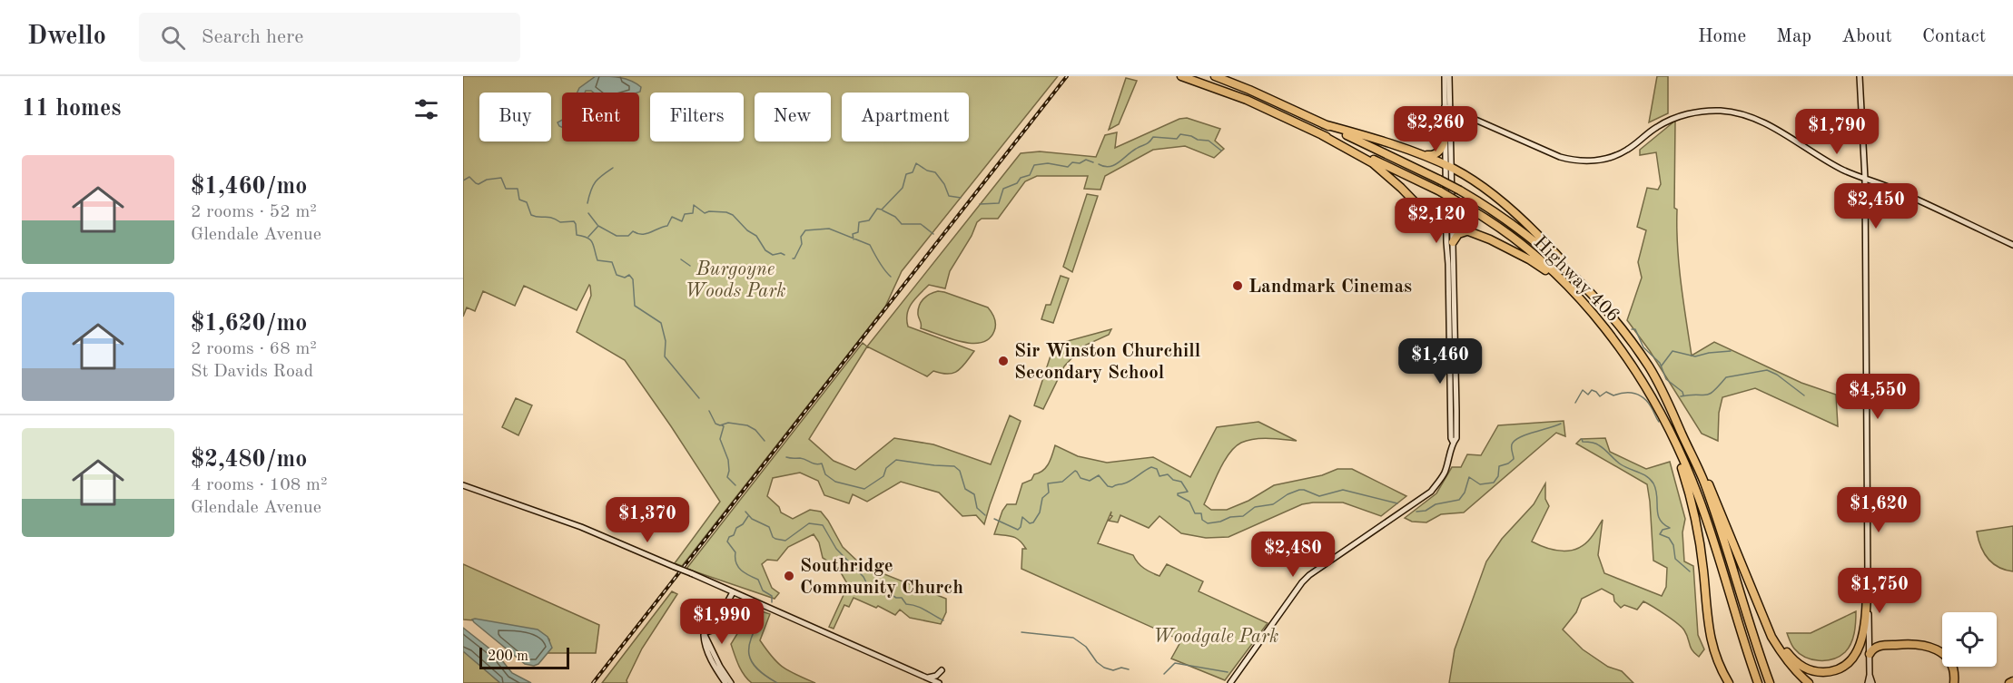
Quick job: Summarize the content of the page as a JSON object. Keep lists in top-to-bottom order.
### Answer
{
  "streets": {
    "highway": ["Highway 406"]
  },
  "parks": ["Burgoyne Woods Park", "Woodgale Park"],
  "places": ["Landmark Cinemas", "Sir Winston Churchill Secondary School", "Southridge Community Church"],
  "scale_bar": "200 m",
  "page": {
    "header": "Dwello",
    "search": "Search here",
    "nav": [
      "Home",
      "Map",
      "About",
      "Contact"
    ],
    "heading": "11 homes",
    "chip": [
      "Buy",
      "Rent",
      "Filters",
      "New",
      "Apartment"
    ],
    "price": [
      "$2,260",
      "$1,790",
      "$2,450",
      "$2,120",
      "$1,460",
      "$4,550",
      "$1,620",
      "$1,370",
      "$2,480",
      "$1,750",
      "$1,990"
    ],
    "list": [
      {
        "name": "$1,460/mo",
        "note": "2 rooms · 52 m² · Glendale Avenue"
      },
      {
        "name": "$1,620/mo",
        "note": "2 rooms · 68 m² · St Davids Road"
      },
      {
        "name": "$2,480/mo",
        "note": "4 rooms · 108 m² · Glendale Avenue"
      }
    ],
    "scale": "200 m"
  }
}
